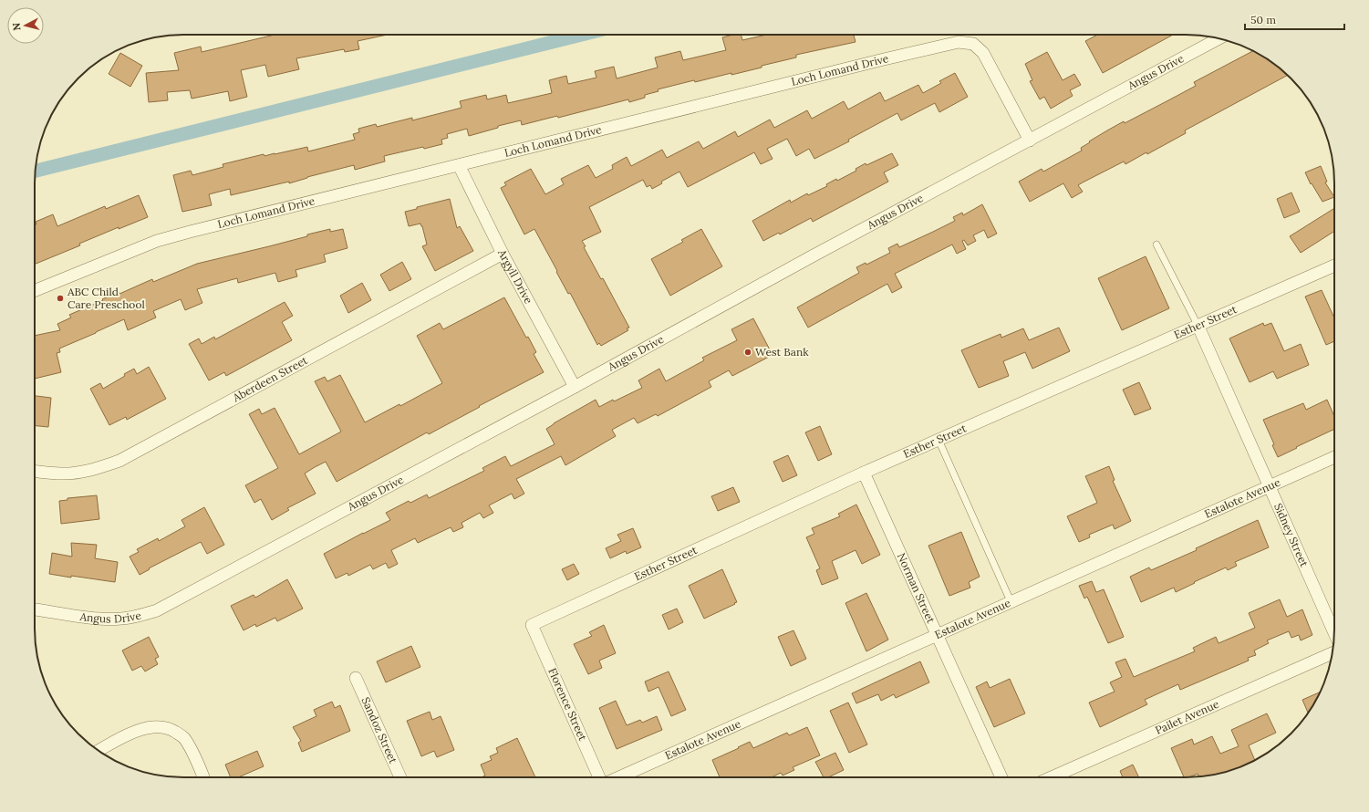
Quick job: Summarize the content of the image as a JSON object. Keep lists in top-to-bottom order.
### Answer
{
  "streets": {
    "street": [
      "Loch Lomand Drive",
      "Angus Drive",
      "Argyll Drive",
      "Esther Street",
      "Aberdeen Street",
      "Estalote Avenue",
      "Sidney Street",
      "Norman Street",
      "Florence Street",
      "Pailet Avenue",
      "Sandoz Street"
    ]
  },
  "crossings": [
    ["Loch Lomand Drive", "Angus Drive"],
    ["Loch Lomand Drive", "Argyll Drive"],
    ["Angus Drive", "Argyll Drive"],
    ["Argyll Drive", "Aberdeen Street"],
    ["Esther Street", "Sidney Street"],
    ["Esther Street", "Norman Street"],
    ["Esther Street", "Florence Street"],
    ["Estalote Avenue", "Sidney Street"],
    ["Estalote Avenue", "Norman Street"]
  ],
  "places": ["ABC Child Care Preschool", "West Bank"],
  "scale_bar": "50 m",
  "north": "left"
}
